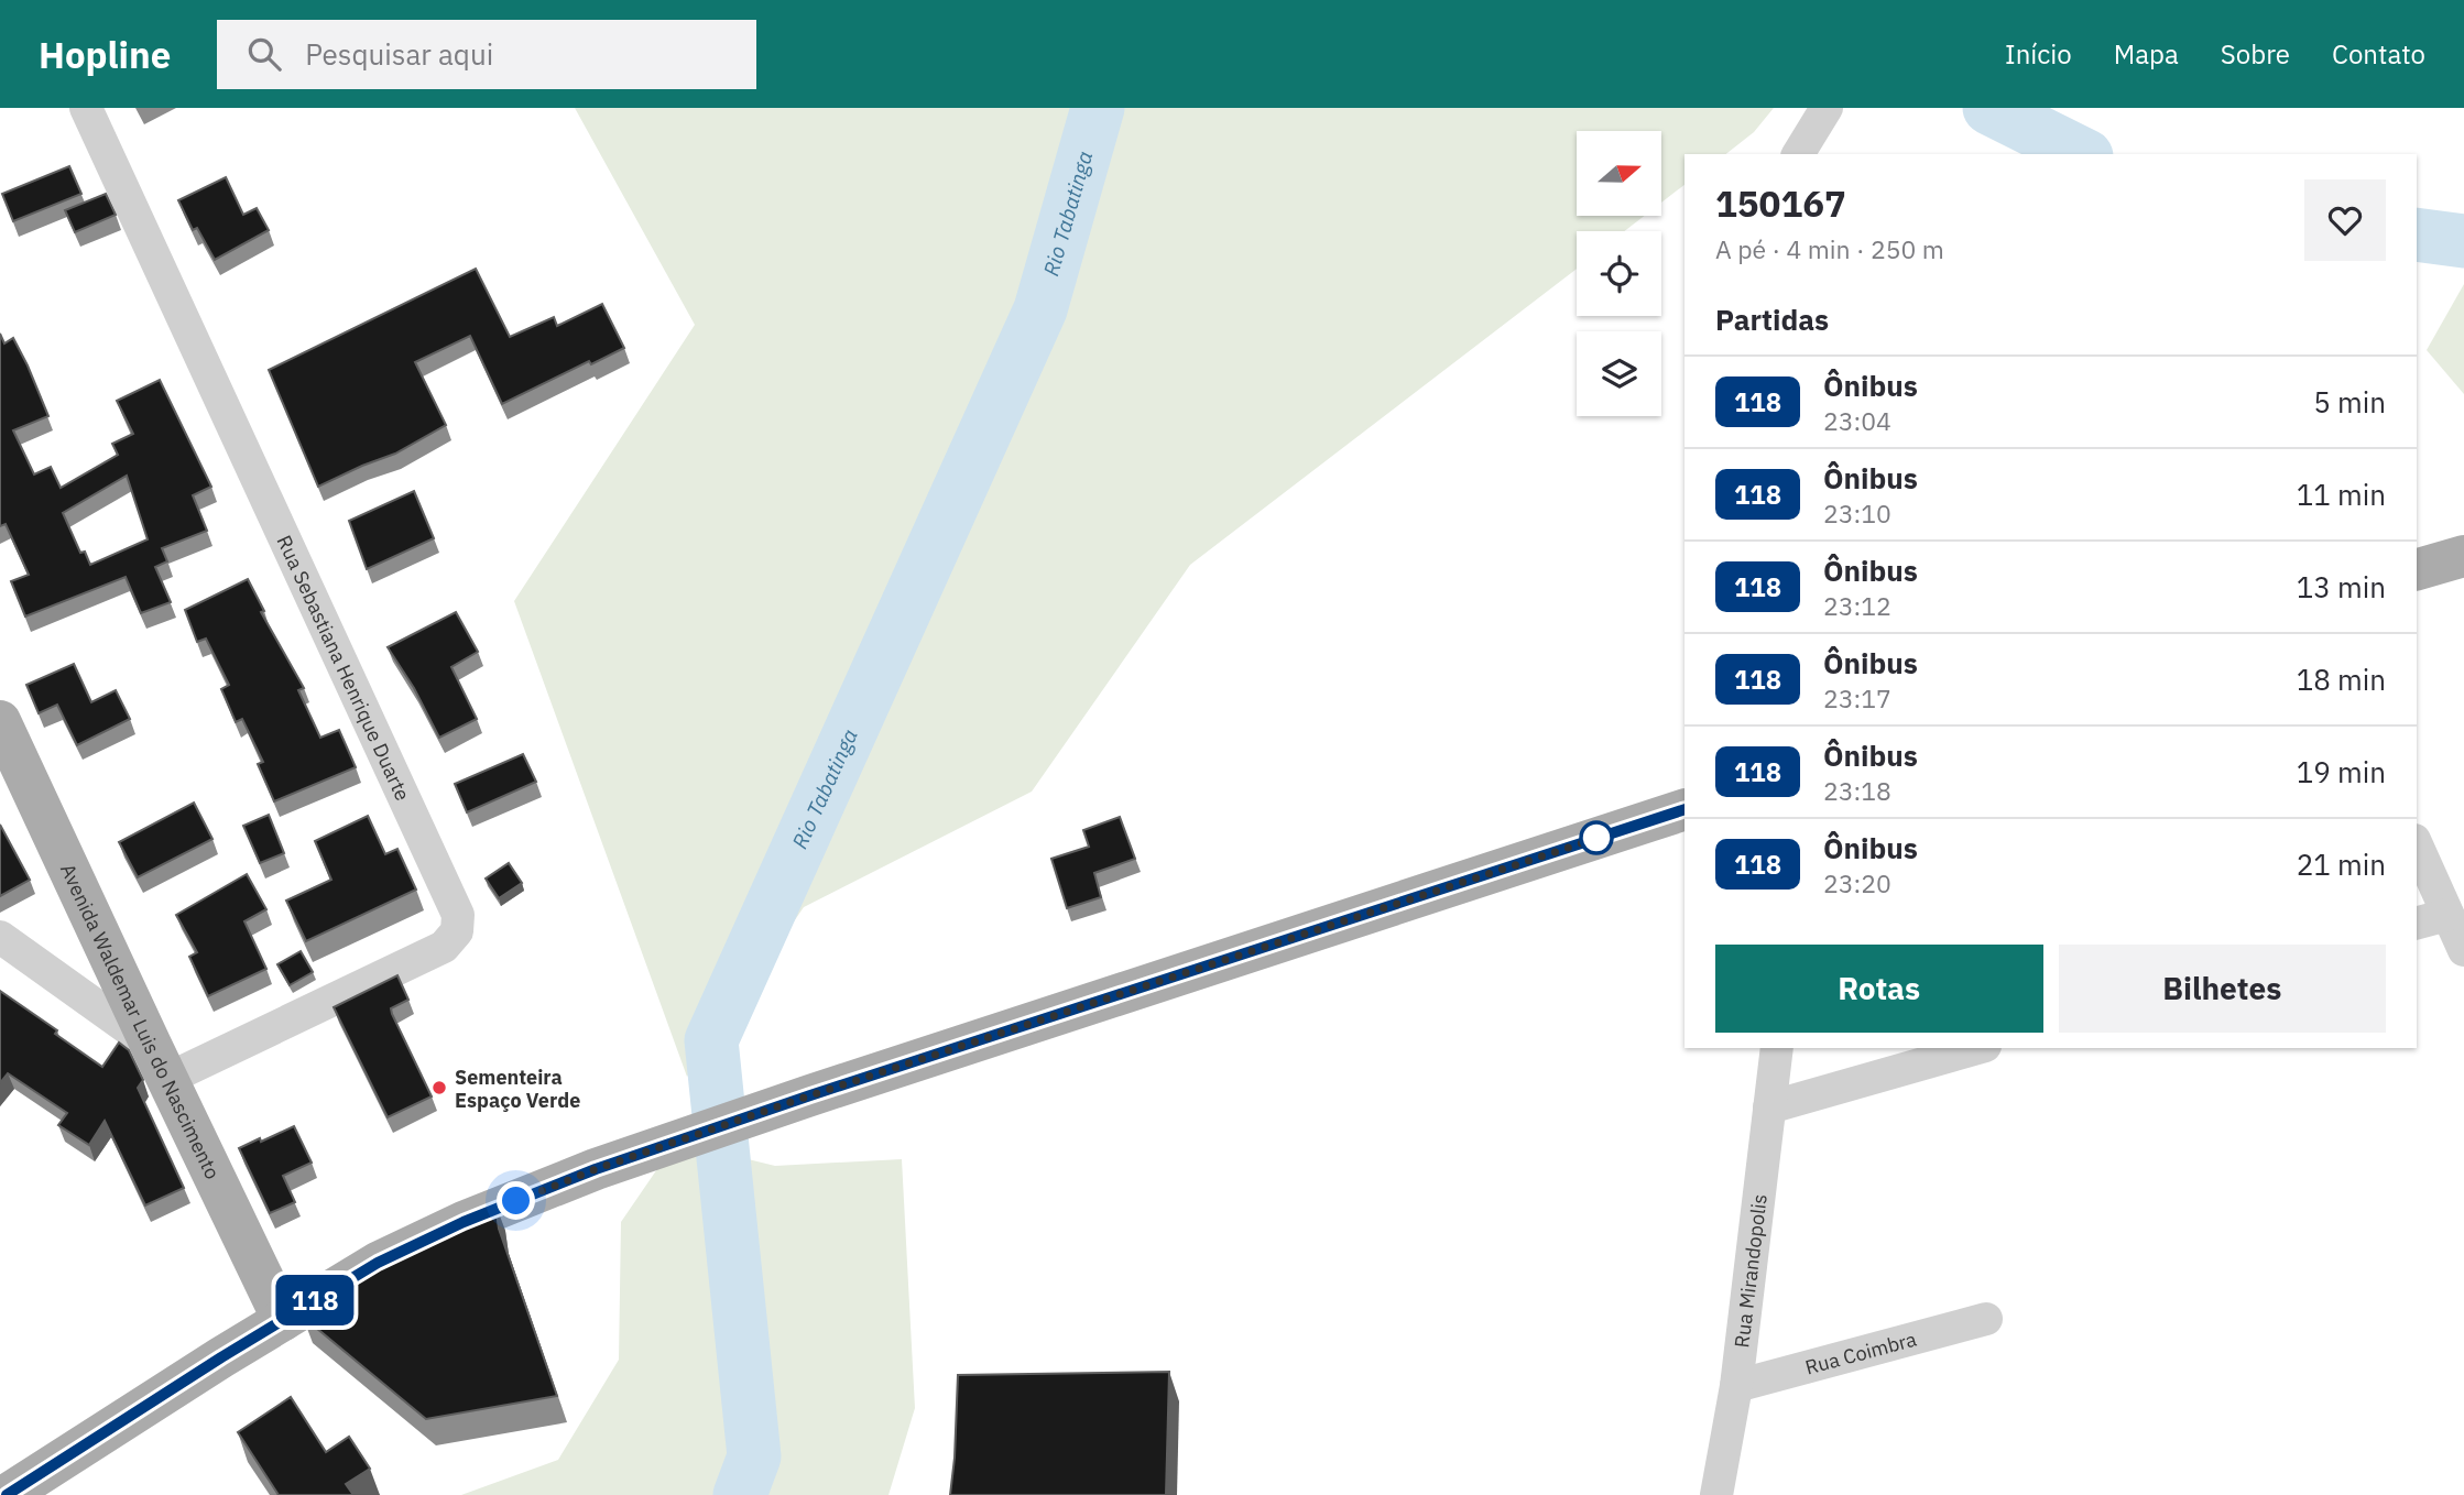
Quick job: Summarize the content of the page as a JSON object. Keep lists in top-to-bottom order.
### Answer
{
  "streets": {
    "main road": ["Avenida Waldemar Luis do Nascimento"],
    "street": ["Rua Sebastiana Henrique Duarte", "Rua Mirandopolis", "Rua Coimbra"]
  },
  "crossings": [
    ["Rua Sebastiana Henrique Duarte", "Avenida Waldemar Luis do Nascimento"],
    ["Rua Mirandopolis", "Rua Coimbra"]
  ],
  "water": ["Rio Tabatinga"],
  "places": ["Sementeira Espaço Verde"],
  "lines": ["bus line 118"],
  "north": "right",
  "page": {
    "header": "Hopline",
    "search": "Pesquisar aqui",
    "nav": [
      "Início",
      "Mapa",
      "Sobre",
      "Contato"
    ],
    "on_map": "118",
    "heading": [
      ["150167", "A pé · 4 min · 250 m"],
      "Partidas"
    ],
    "list": [
      {
        "mark": "118",
        "name": "Ônibus",
        "note": "23:04",
        "value": "5 min"
      },
      {
        "mark": "118",
        "name": "Ônibus",
        "note": "23:10",
        "value": "11 min"
      },
      {
        "mark": "118",
        "name": "Ônibus",
        "note": "23:12",
        "value": "13 min"
      },
      {
        "mark": "118",
        "name": "Ônibus",
        "note": "23:17",
        "value": "18 min"
      },
      {
        "mark": "118",
        "name": "Ônibus",
        "note": "23:18",
        "value": "19 min"
      },
      {
        "mark": "118",
        "name": "Ônibus",
        "note": "23:20",
        "value": "21 min"
      }
    ],
    "buttons": ["Rotas", "Bilhetes"]
  }
}
